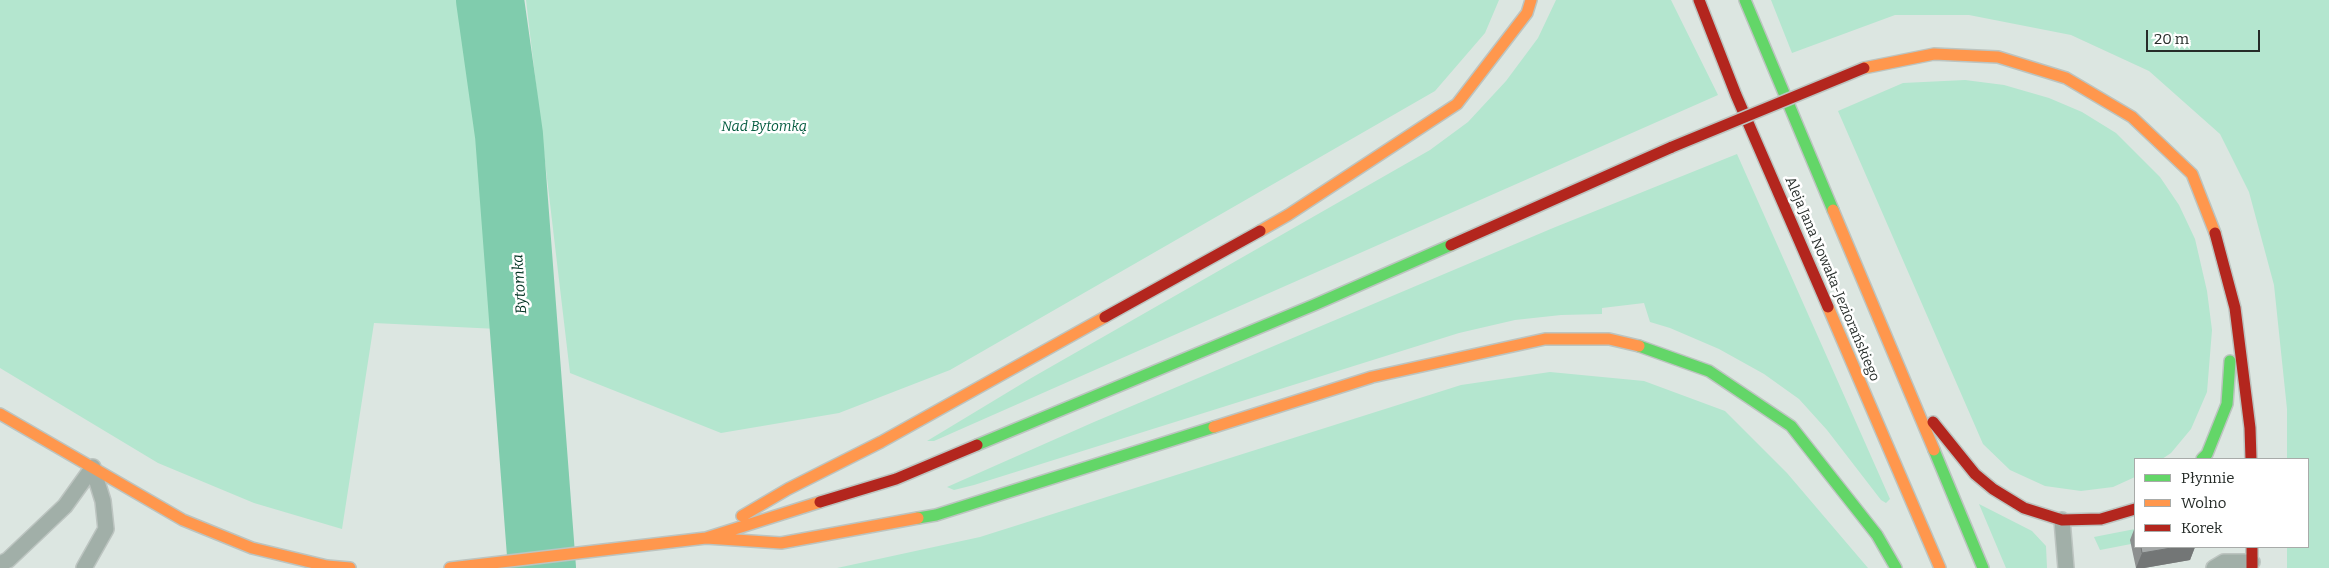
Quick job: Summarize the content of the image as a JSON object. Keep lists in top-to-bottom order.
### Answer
{
  "streets": {
    "main road": ["Aleja Jana Nowaka-Jeziorańskiego"]
  },
  "water": ["Bytomka"],
  "parks": ["Nad Bytomką"],
  "legend": ["Płynnie", "Wolno", "Korek"],
  "scale_bar": "20 m"
}
